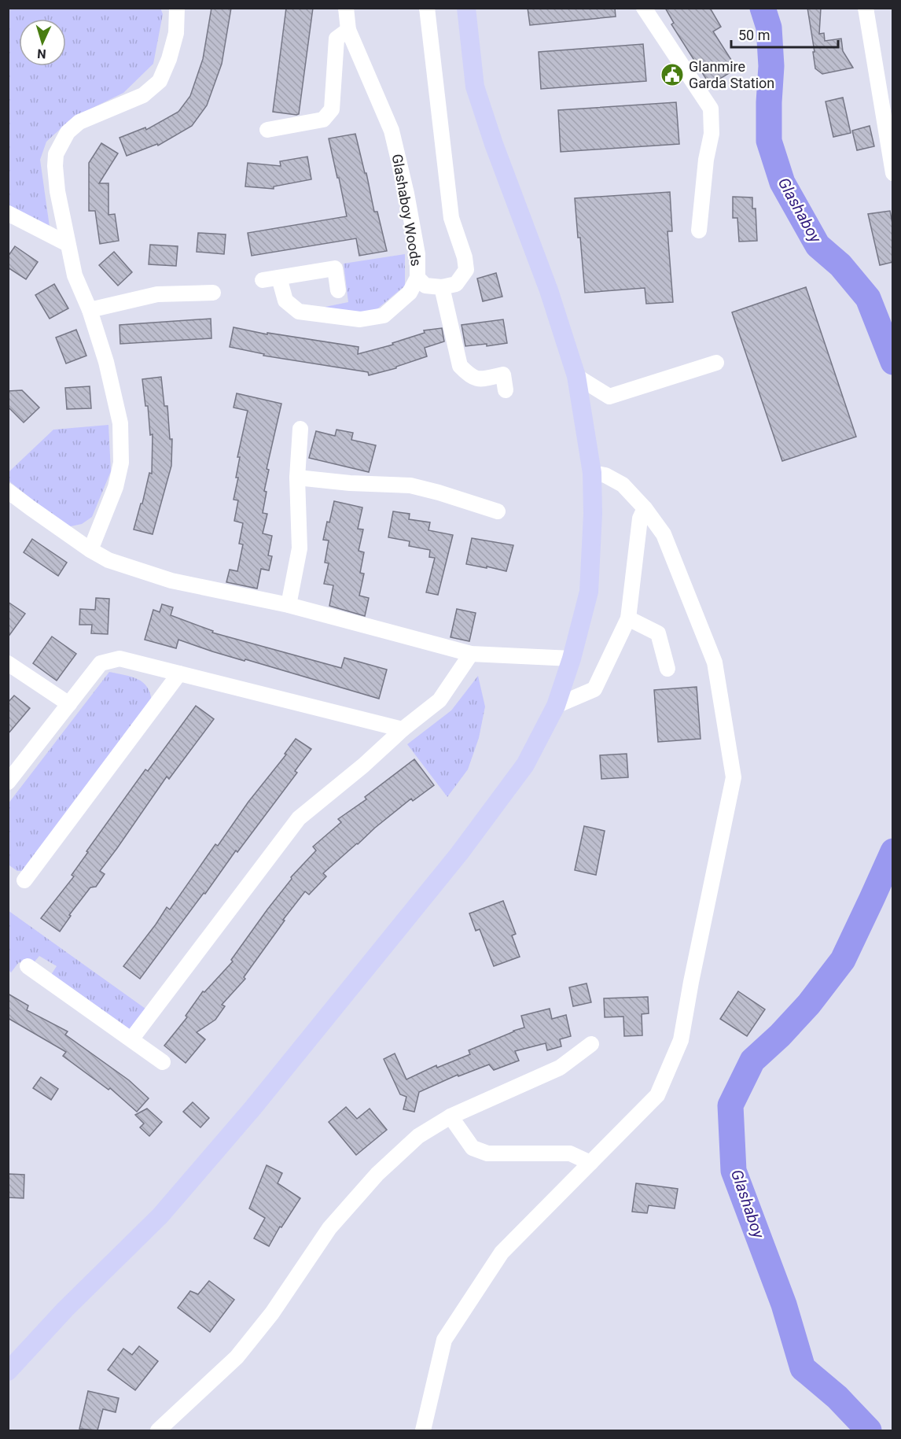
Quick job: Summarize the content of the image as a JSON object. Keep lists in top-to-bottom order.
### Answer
{
  "streets": {
    "street": ["Glashaboy Woods"]
  },
  "water": ["Glashaboy"],
  "places": {
    "public building": ["Glanmire Garda Station"]
  },
  "scale_bar": "50 m",
  "north": "bottom"
}
